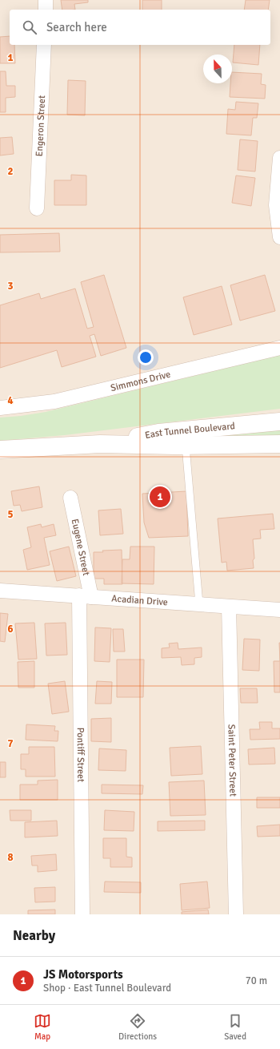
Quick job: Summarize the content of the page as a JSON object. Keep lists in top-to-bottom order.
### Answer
{
  "streets": {
    "main road": ["East Tunnel Boulevard"],
    "street": [
      "Engeron Street",
      "Simmons Drive",
      "Eugene Street",
      "Acadian Drive",
      "Pontiff Street",
      "Saint Peter Street"
    ]
  },
  "crossings": [
    ["Eugene Street", "Acadian Drive"],
    ["Eugene Street", "Pontiff Street"],
    ["Acadian Drive", "Pontiff Street"],
    ["Acadian Drive", "Saint Peter Street"]
  ],
  "north": "top",
  "page": {
    "search": "Search here",
    "pins": "1",
    "heading": "Nearby",
    "list": [
      {
        "mark": "1",
        "name": "JS Motorsports",
        "note": "Shop · East Tunnel Boulevard",
        "value": "70 m"
      }
    ],
    "nav": ["Map", "Directions", "Saved"]
  },
  "grid": {
    "rows": [
      "1",
      "2",
      "3",
      "4",
      "5",
      "6",
      "7",
      "8"
    ]
  }
}
